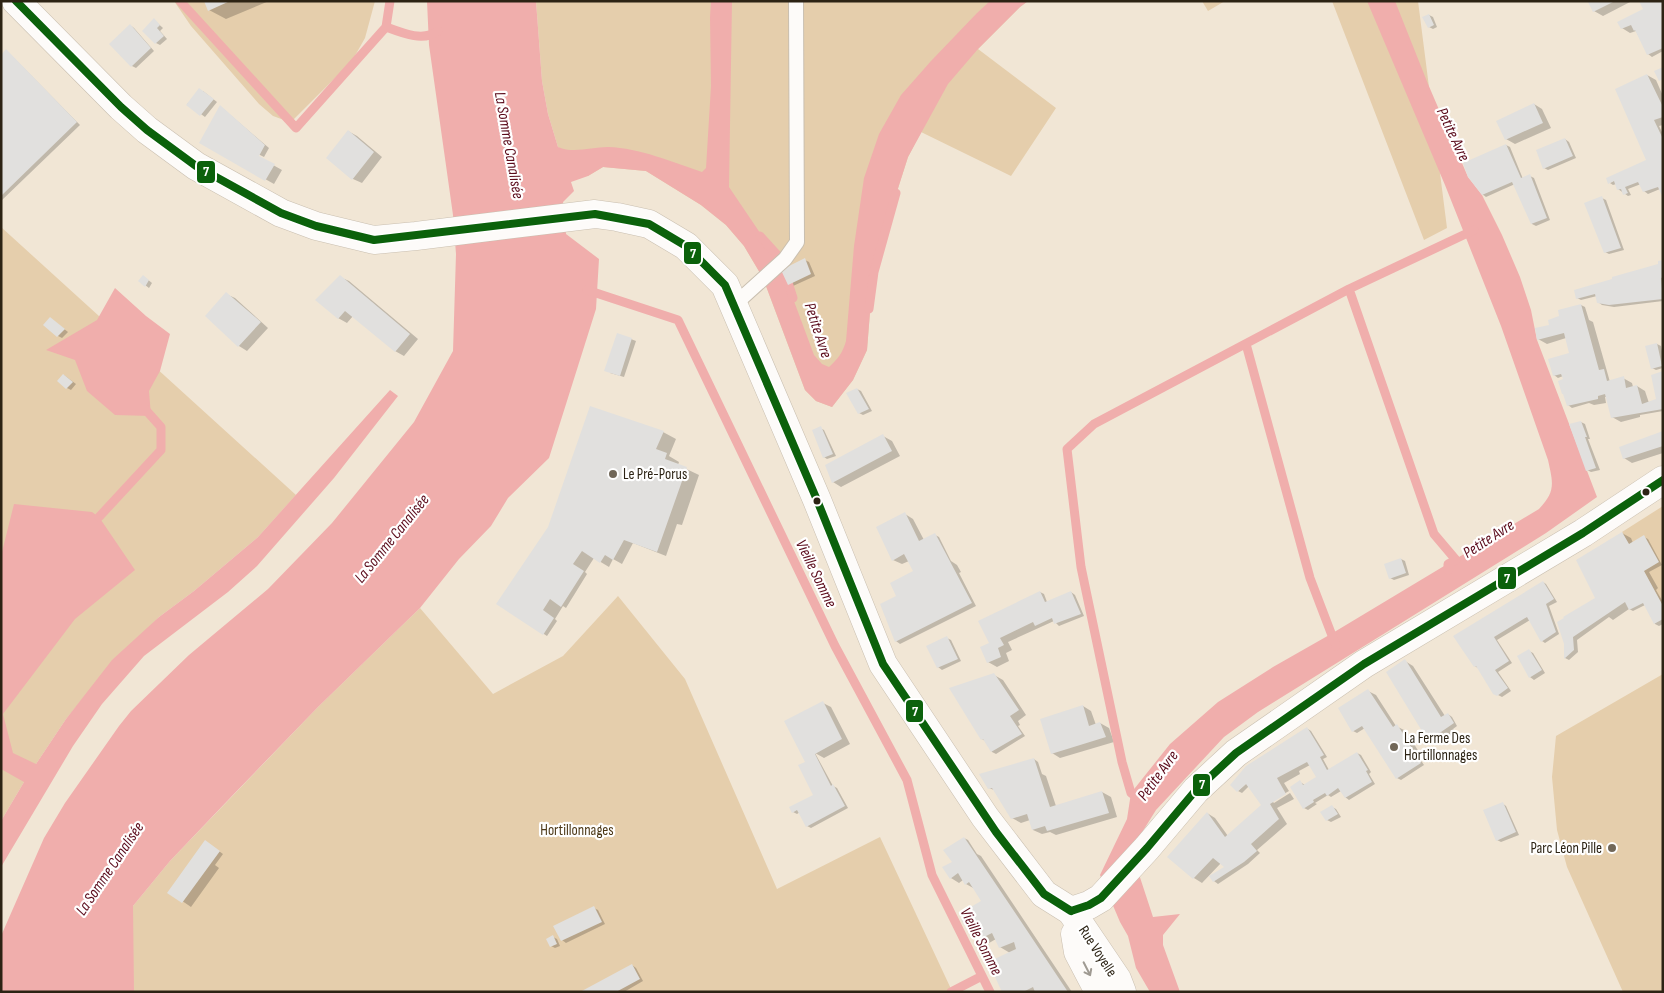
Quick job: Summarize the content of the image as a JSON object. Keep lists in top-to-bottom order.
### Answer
{
  "streets": {
    "street": ["Rue Voyelle"]
  },
  "water": ["Petite Avre", "La Somme Canalisée", "Vieille Somme"],
  "parks": ["Hortillonnages"],
  "places": ["Le Pré-Porus", "La Ferme Des Hortillonnages", "Parc Léon Pille"],
  "lines": ["transit line 7"]
}
